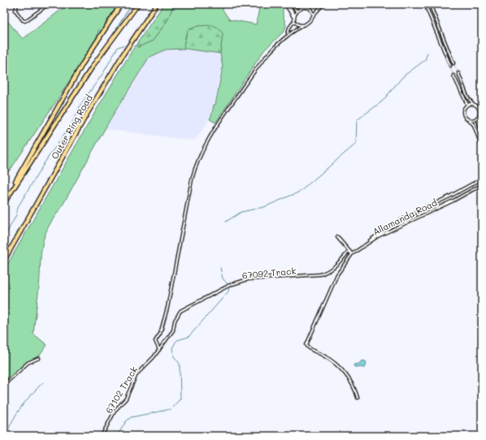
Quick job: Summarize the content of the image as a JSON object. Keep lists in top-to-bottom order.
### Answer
{
  "streets": {
    "highway": ["Outer Ring Road"],
    "street": ["Allamanda Road", "67092 Track", "67102 Track"]
  },
  "crossings": [
    ["67092 Track", "67102 Track"]
  ]
}
